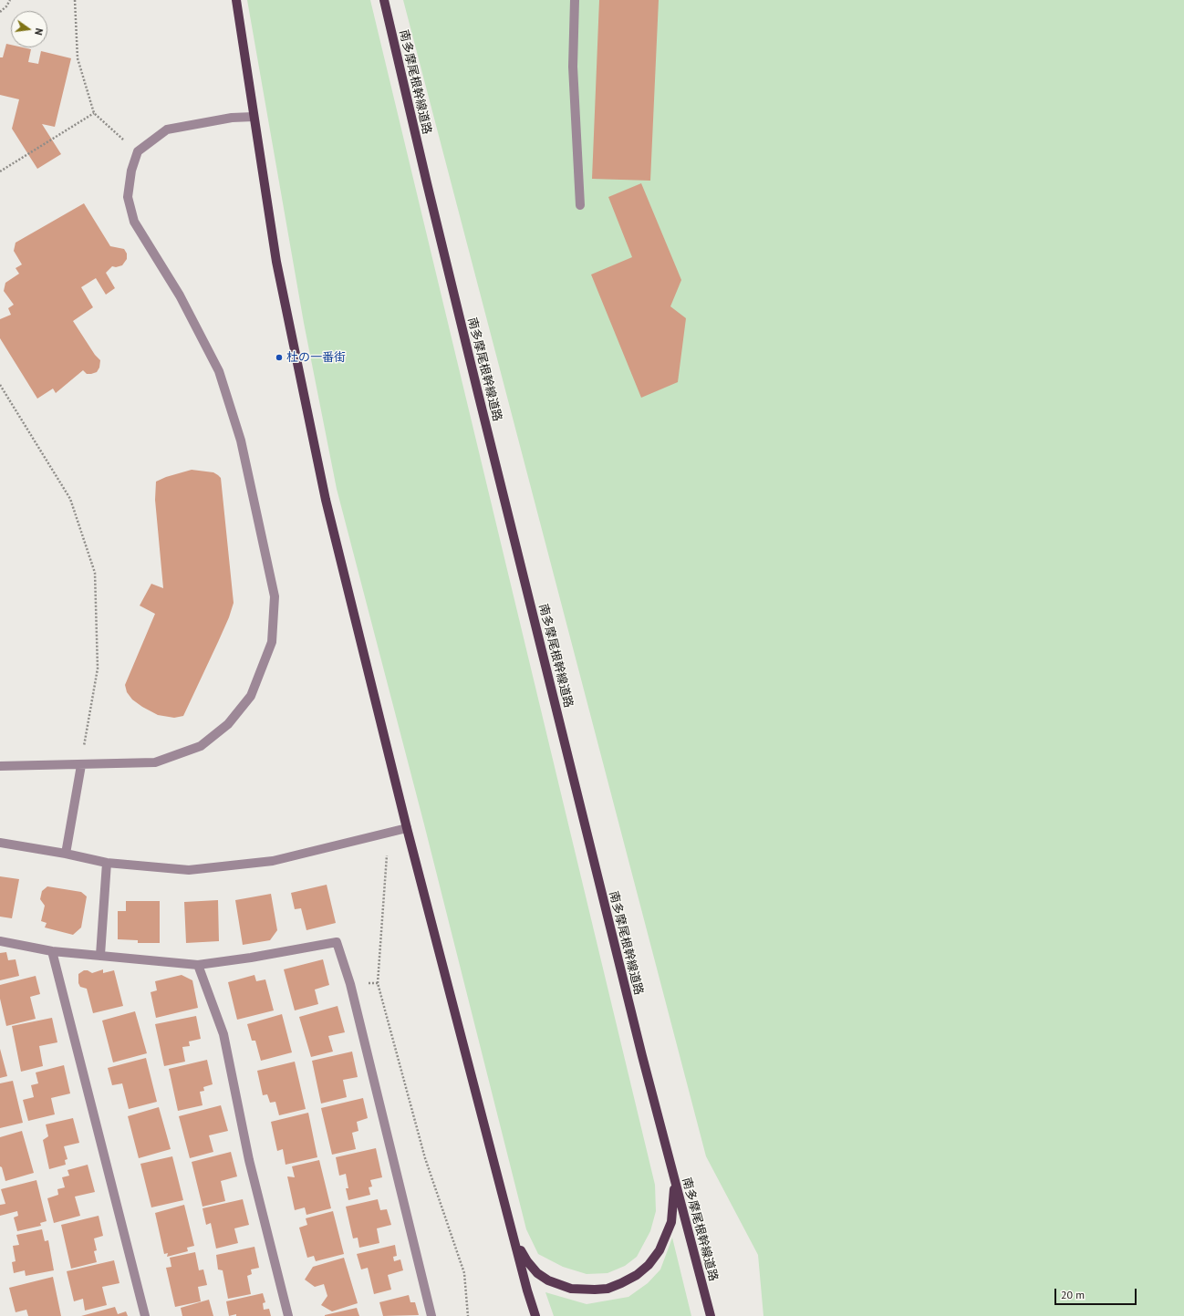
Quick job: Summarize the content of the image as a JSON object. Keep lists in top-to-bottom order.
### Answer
{
  "streets": {
    "main road": ["南多摩尾根幹線道路"]
  },
  "places": ["杜の一番街"],
  "scale_bar": "20 m",
  "north": "right"
}
